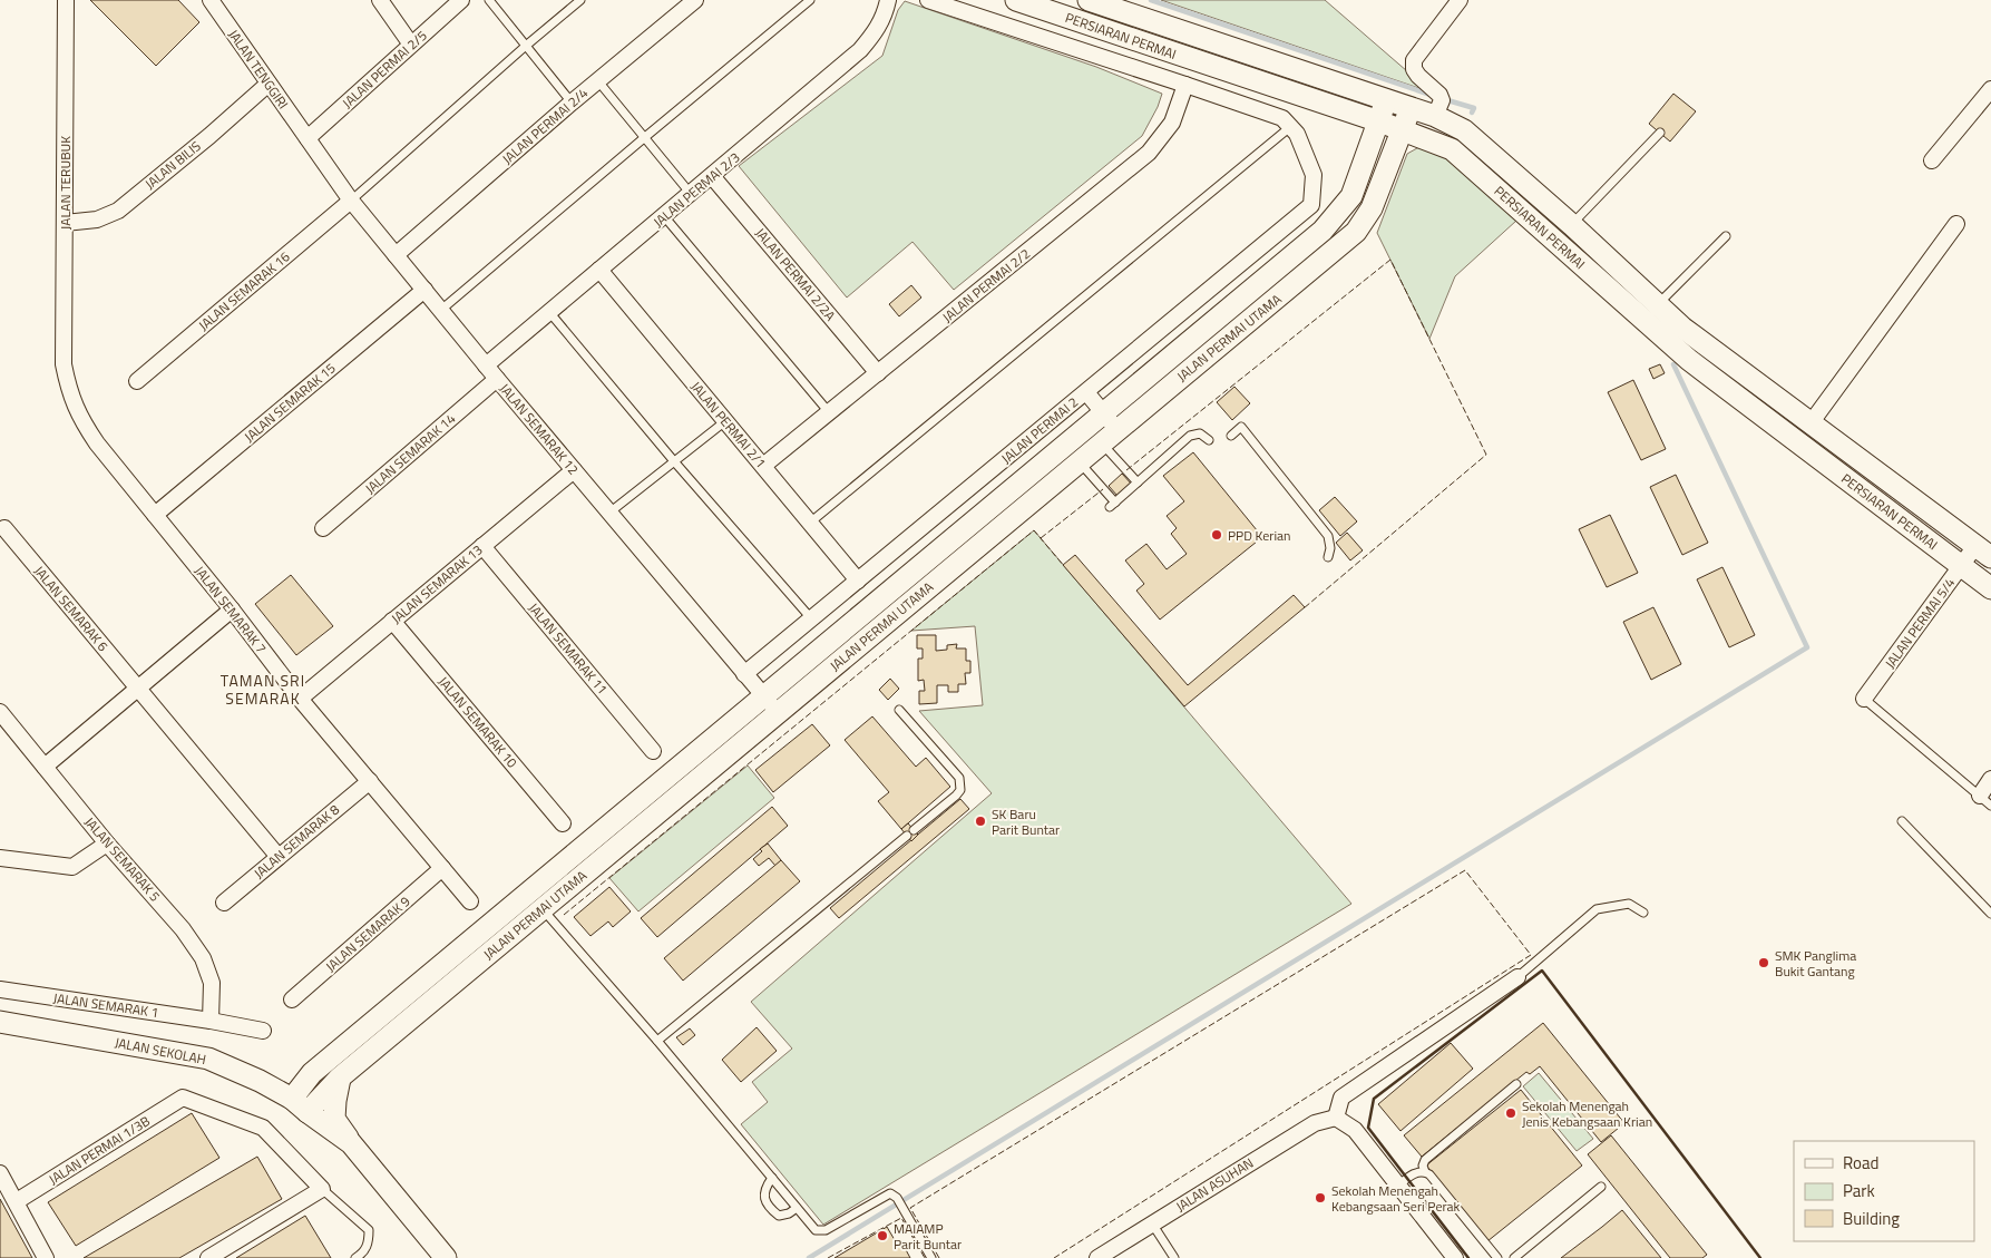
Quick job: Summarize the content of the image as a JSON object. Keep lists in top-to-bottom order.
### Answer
{
  "streets": {
    "street": [
      "PERSIARAN PERMAI",
      "JALAN TENGGIRI",
      "JALAN PERMAI 2/5",
      "JALAN PERMAI 2/4",
      "JALAN BILIS",
      "JALAN TERUBUK",
      "JALAN PERMAI 2/3",
      "JALAN PERMAI 2/2A",
      "JALAN PERMAI 2/2",
      "JALAN SEMARAK 16",
      "JALAN PERMAI UTAMA",
      "JALAN SEMARAK 15",
      "JALAN PERMAI 2/1",
      "JALAN SEMARAK 12",
      "JALAN PERMAI 2",
      "JALAN SEMARAK 14",
      "JALAN SEMARAK 13",
      "JALAN SEMARAK 6",
      "JALAN SEMARAK 7",
      "JALAN PERMAI 5/4",
      "JALAN SEMARAK 11",
      "JALAN SEMARAK 10",
      "JALAN SEMARAK 8",
      "JALAN SEMARAK 5",
      "JALAN SEMARAK 9",
      "JALAN SEMARAK 1",
      "JALAN SEKOLAH",
      "JALAN PERMAI 1/3B",
      "JALAN ASUHAN"
    ]
  },
  "crossings": [
    ["PERSIARAN PERMAI", "JALAN PERMAI UTAMA"],
    ["PERSIARAN PERMAI", "JALAN PERMAI 5/4"],
    ["JALAN TENGGIRI", "JALAN PERMAI 2/5"],
    ["JALAN TENGGIRI", "JALAN BILIS"],
    ["JALAN TENGGIRI", "JALAN SEMARAK 12"],
    ["JALAN PERMAI 2/5", "JALAN SEMARAK 12"],
    ["JALAN PERMAI 2/4", "JALAN SEMARAK 12"],
    ["JALAN BILIS", "JALAN TERUBUK"],
    ["JALAN TERUBUK", "JALAN SEMARAK 7"],
    ["JALAN PERMAI 2/3", "JALAN PERMAI 2/2A"],
    ["JALAN PERMAI 2/3", "JALAN PERMAI 2/1"],
    ["JALAN PERMAI 2/3", "JALAN SEMARAK 12"],
    ["JALAN PERMAI 2/2A", "JALAN PERMAI 2/2"],
    ["JALAN PERMAI 2/2", "JALAN PERMAI 2/1"],
    ["JALAN SEMARAK 16", "JALAN SEMARAK 12"],
    ["JALAN PERMAI UTAMA", "JALAN SEMARAK 12"],
    ["JALAN PERMAI UTAMA", "JALAN SEKOLAH"],
    ["JALAN SEMARAK 15", "JALAN SEMARAK 12"],
    ["JALAN SEMARAK 15", "JALAN SEMARAK 7"],
    ["JALAN PERMAI 2/1", "JALAN PERMAI 2"],
    ["JALAN SEMARAK 12", "JALAN PERMAI 2"],
    ["JALAN SEMARAK 12", "JALAN SEMARAK 14"],
    ["JALAN SEMARAK 12", "JALAN SEMARAK 13"],
    ["JALAN SEMARAK 13", "JALAN SEMARAK 7"],
    ["JALAN SEMARAK 13", "JALAN SEMARAK 11"],
    ["JALAN SEMARAK 13", "JALAN SEMARAK 10"],
    ["JALAN SEMARAK 6", "JALAN SEMARAK 8"],
    ["JALAN SEMARAK 7", "JALAN SEMARAK 8"],
    ["JALAN SEMARAK 7", "JALAN SEMARAK 9"],
    ["JALAN SEMARAK 5", "JALAN SEMARAK 1"]
  ],
  "districts": ["TAMAN SRI SEMARAK"],
  "places": [
    "PPD Kerian",
    "SK Baru Parit Buntar",
    "SMK Panglima Bukit Gantang",
    "Sekolah Menengah Jenis Kebangsaan Krian",
    "Sekolah Menengah Kebangsaan Seri Perak",
    "MAIAMP Parit Buntar"
  ],
  "legend": ["Road", "Park", "Building"]
}
